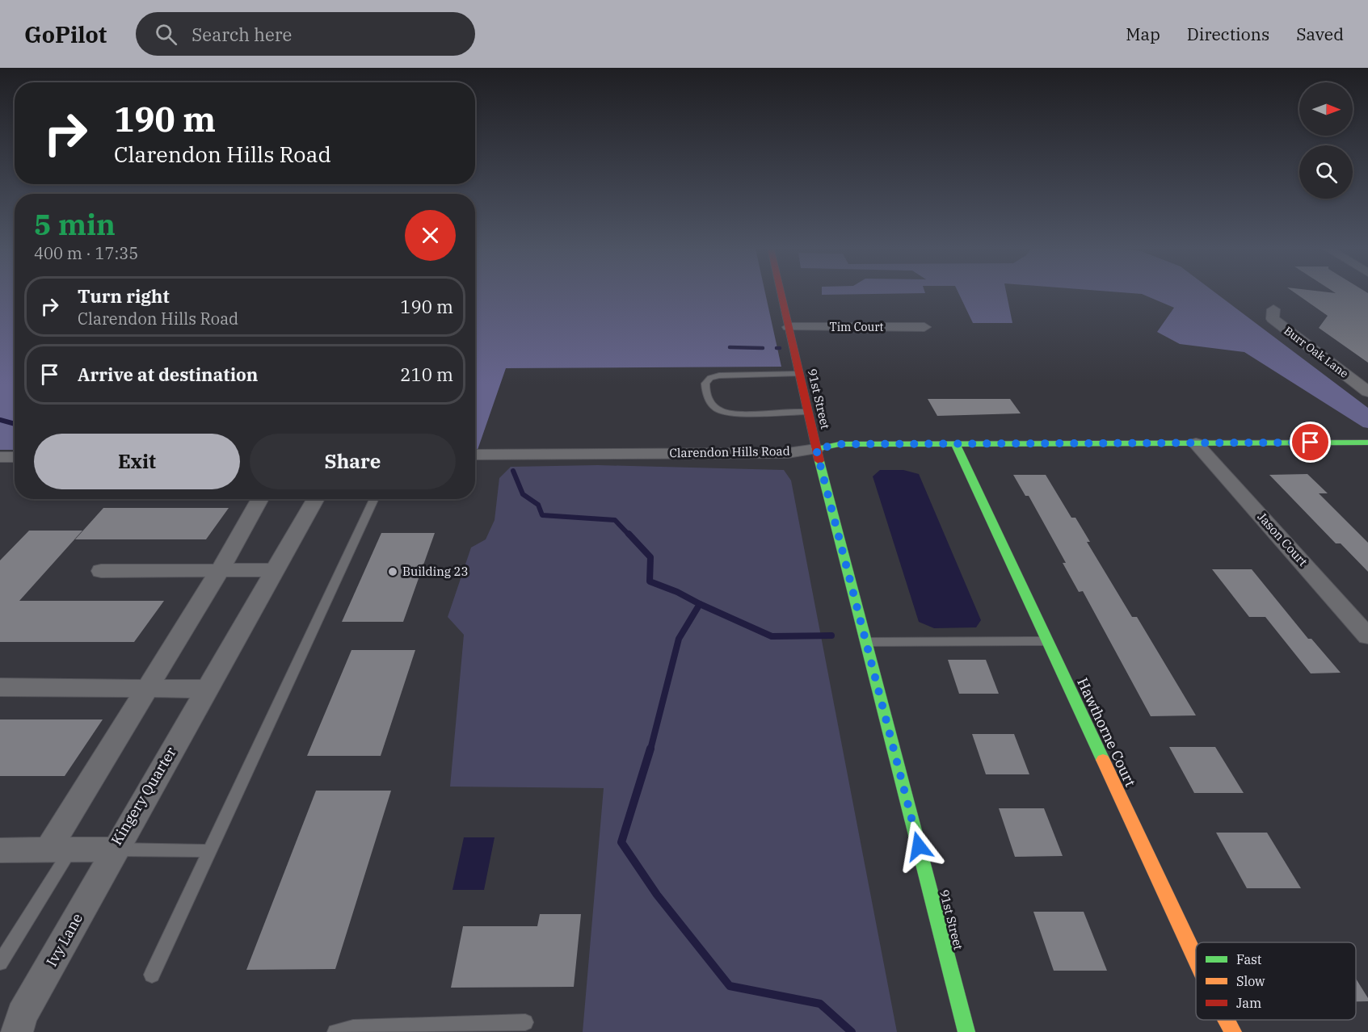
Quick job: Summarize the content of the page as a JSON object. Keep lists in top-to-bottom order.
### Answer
{
  "streets": {
    "main road": ["91st Street", "Clarendon Hills Road", "Hawthorne Court"],
    "street": [
      "Tim Court",
      "Burr Oak Lane",
      "Jason Court",
      "Kingery Quarter",
      "Ivy Lane"
    ]
  },
  "crossings": [
    ["Tim Court", "91st Street"],
    ["91st Street", "Clarendon Hills Road"],
    ["Clarendon Hills Road", "Jason Court"],
    ["Clarendon Hills Road", "Hawthorne Court"],
    ["Kingery Quarter", "Ivy Lane"]
  ],
  "places": ["Building 23"],
  "legend": ["Fast", "Slow", "Jam"],
  "north": "right",
  "page": {
    "header": "GoPilot",
    "search": "Search here",
    "nav": ["Map", "Directions", "Saved"],
    "turn": ["190 m", "Clarendon Hills Road"],
    "heading": ["5 min", "400 m · 17:35"],
    "list": [
      {
        "name": "Turn right",
        "note": "Clarendon Hills Road",
        "value": "190 m"
      },
      {
        "name": "Arrive at destination",
        "value": "210 m"
      }
    ],
    "buttons": ["Exit", "Share"]
  }
}
